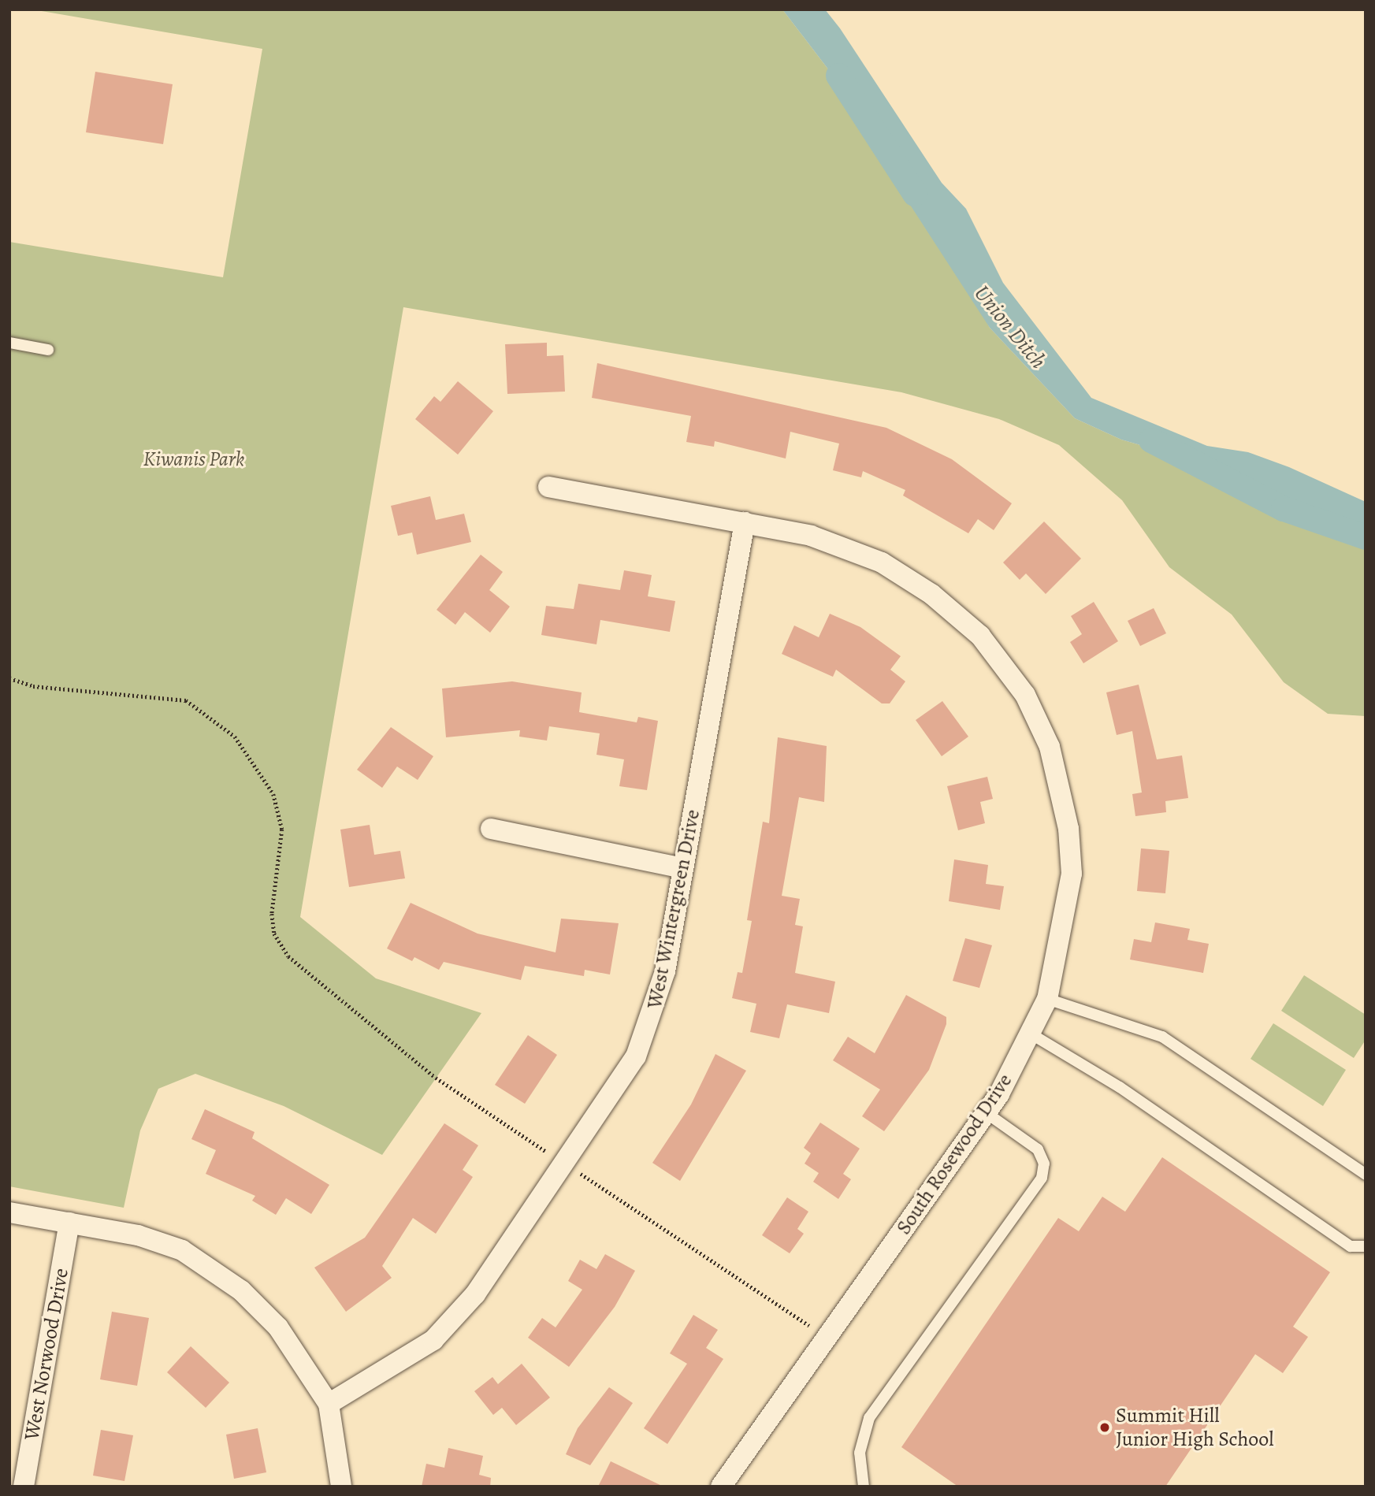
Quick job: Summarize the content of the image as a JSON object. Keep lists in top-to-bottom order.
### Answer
{
  "streets": {
    "street": ["West Wintergreen Drive", "South Rosewood Drive", "West Norwood Drive"]
  },
  "crossings": [
    ["West Wintergreen Drive", "South Rosewood Drive"]
  ],
  "water": ["Union Ditch"],
  "parks": ["Kiwanis Park"],
  "places": ["Summit Hill Junior High School"]
}
